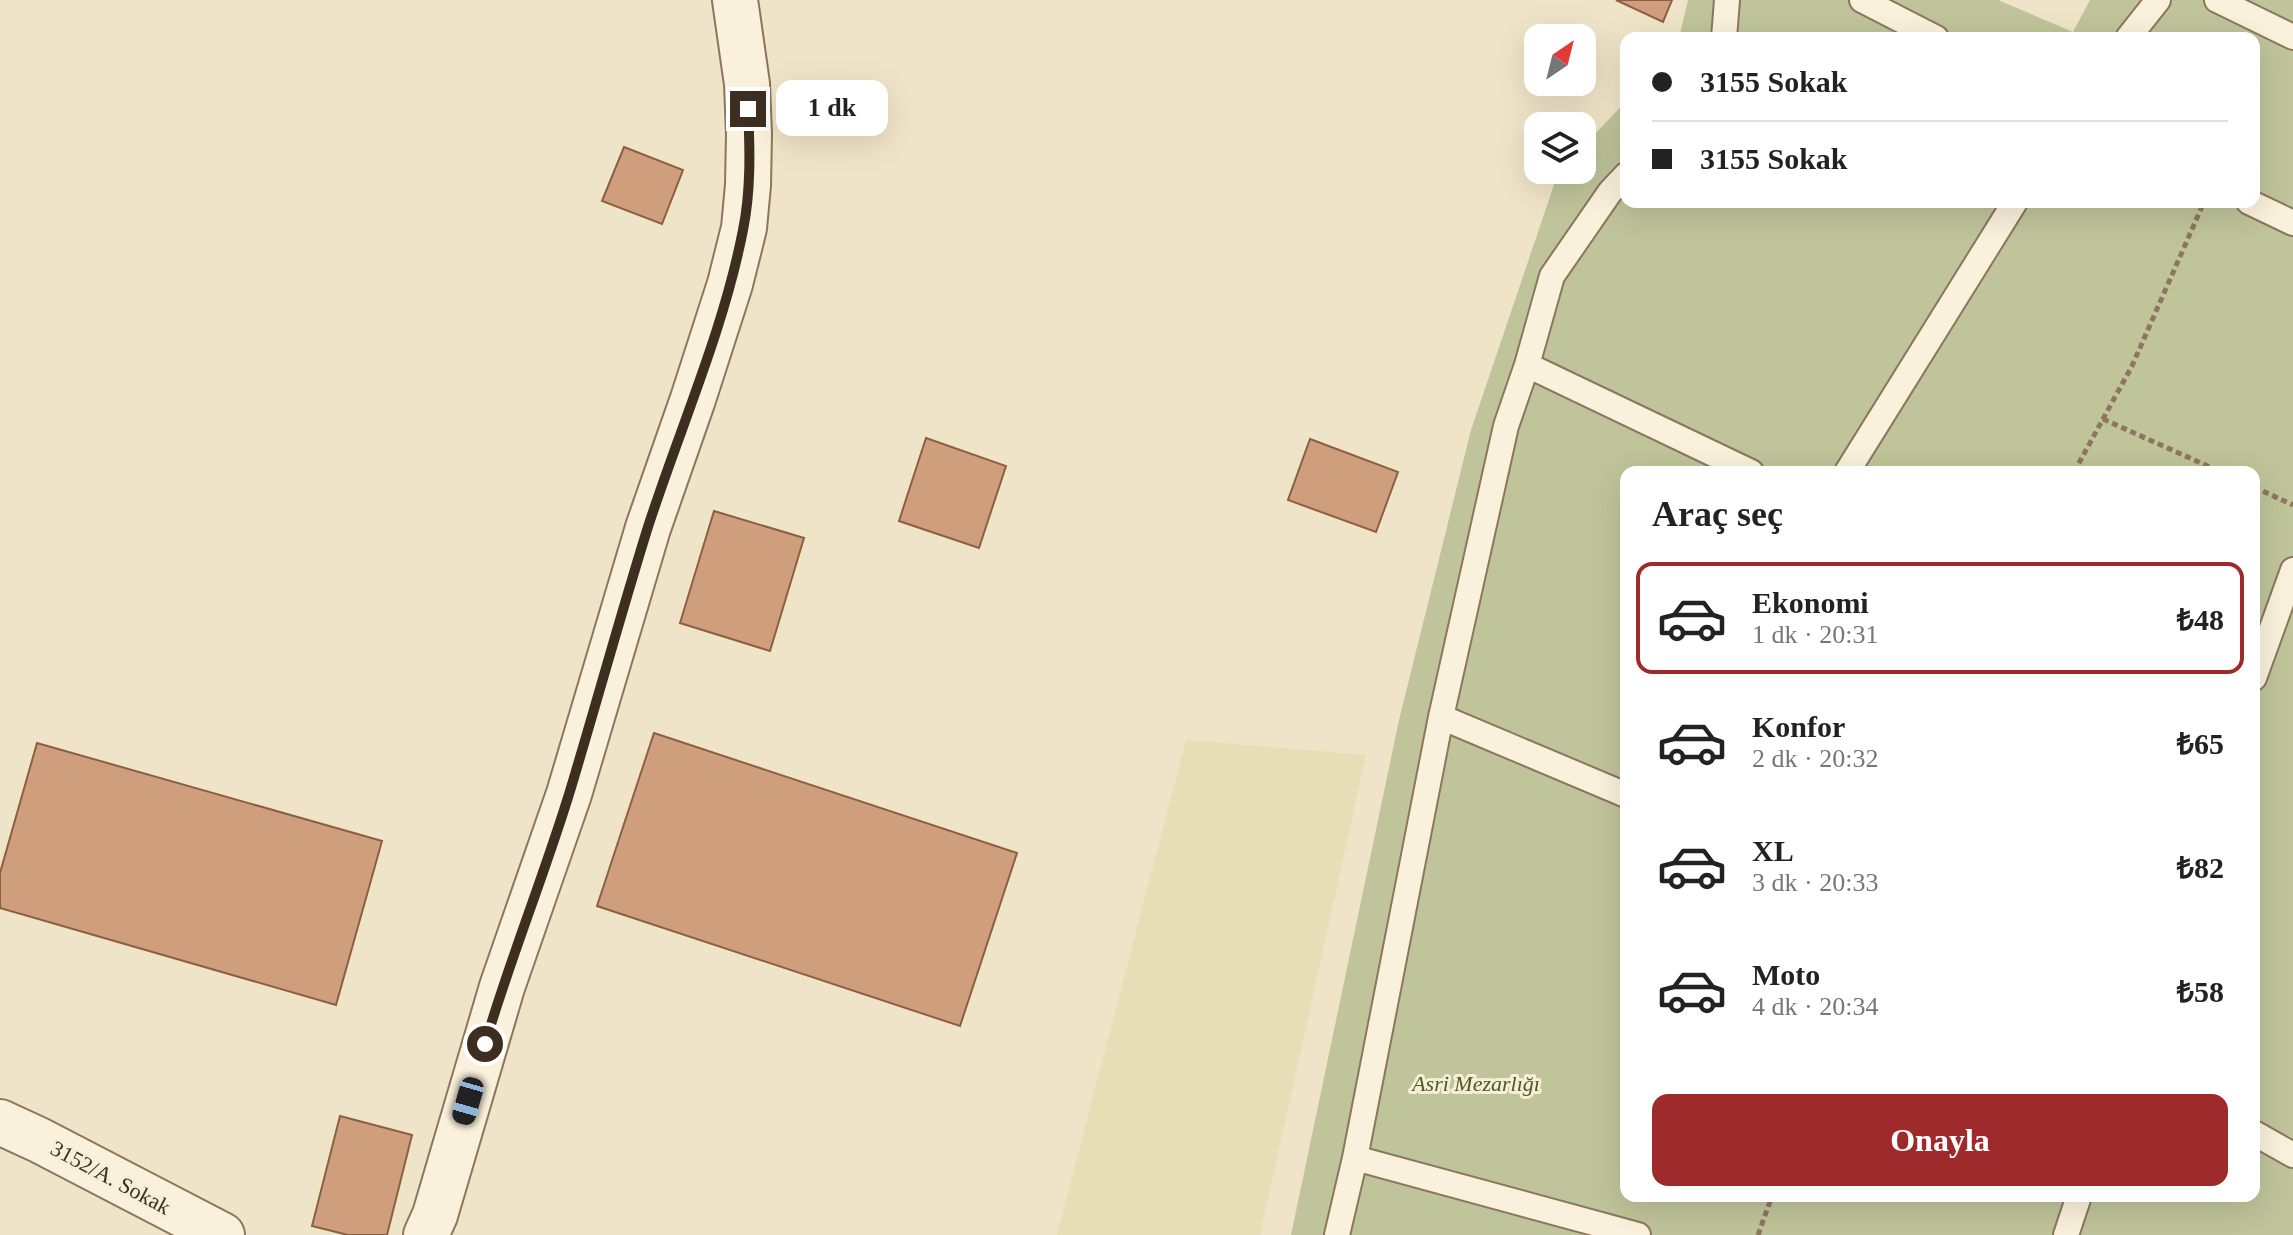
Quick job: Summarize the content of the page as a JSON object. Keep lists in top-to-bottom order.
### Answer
{
  "streets": {
    "street": ["3152/A. Sokak"]
  },
  "parks": ["Asri Mezarlığı"],
  "north": "top right",
  "page": {
    "banner": ["3155 Sokak", "3155 Sokak"],
    "bubble": "1 dk",
    "heading": "Araç seç",
    "list": [
      {
        "name": "Ekonomi",
        "note": "1 dk · 20:31",
        "value": "₺48"
      },
      {
        "name": "Konfor",
        "note": "2 dk · 20:32",
        "value": "₺65"
      },
      {
        "name": "XL",
        "note": "3 dk · 20:33",
        "value": "₺82"
      },
      {
        "name": "Moto",
        "note": "4 dk · 20:34",
        "value": "₺58"
      }
    ],
    "buttons": "Onayla"
  }
}
